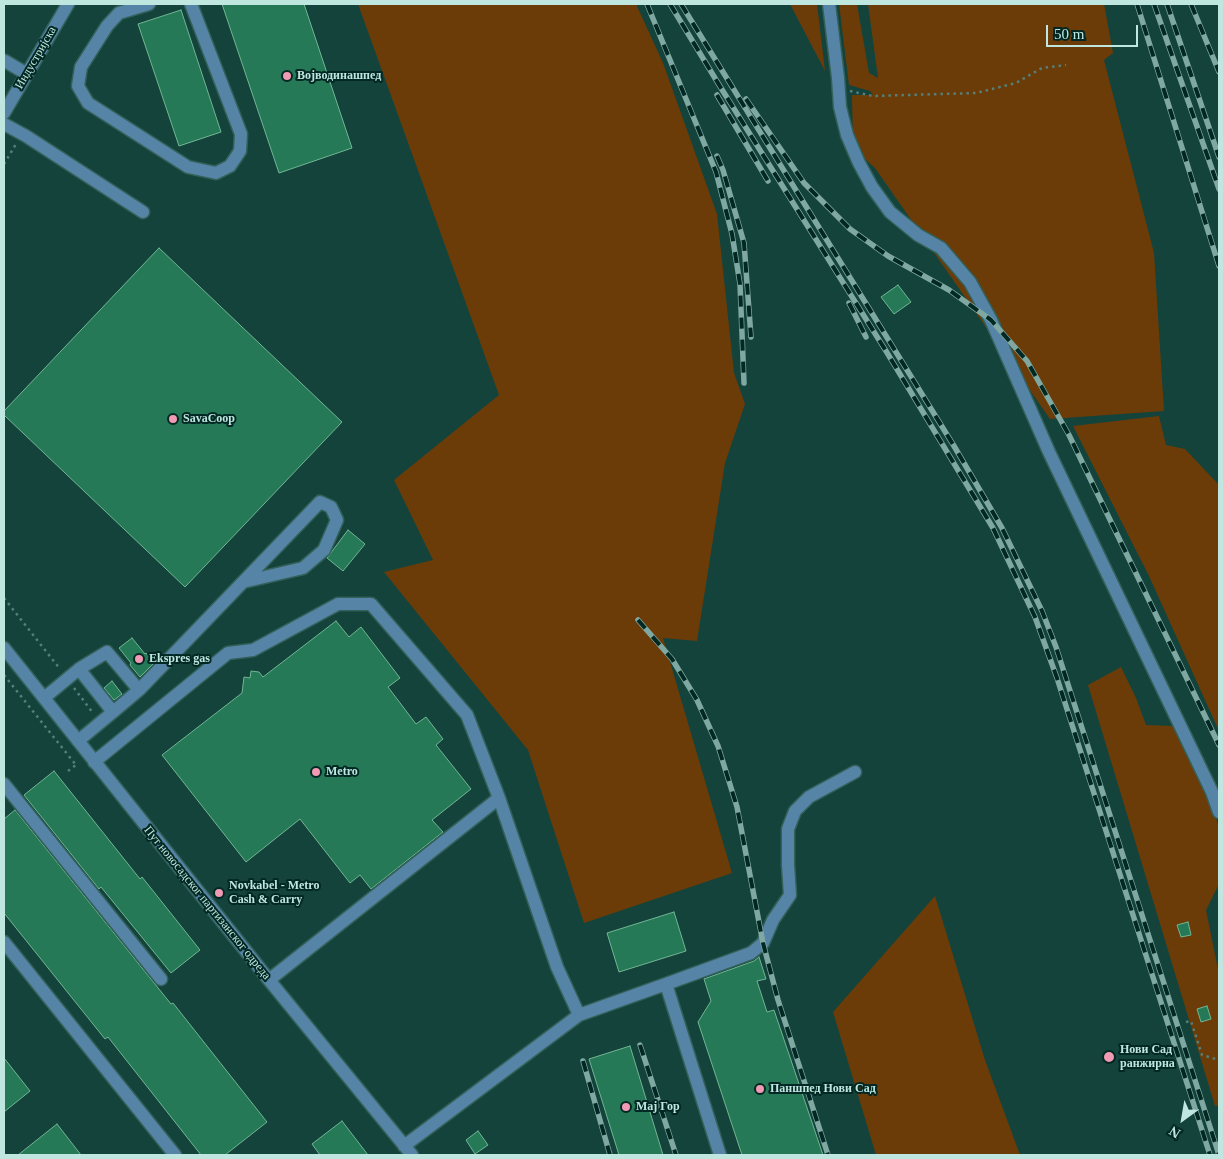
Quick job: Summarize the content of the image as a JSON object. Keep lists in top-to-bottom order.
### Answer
{
  "streets": {
    "street": ["Индустријска", "Пут новосадског партизанског одреда"]
  },
  "places": [
    "Војводинашпед",
    "SavaCoop",
    "Ekspres gas",
    "Metro",
    "Novkabel - Metro Cash & Carry",
    "Нови Сад ранжирна",
    "Паншпед Нови Сад",
    "Мај Гор"
  ],
  "scale_bar": "50 m",
  "north": "bottom left"
}
